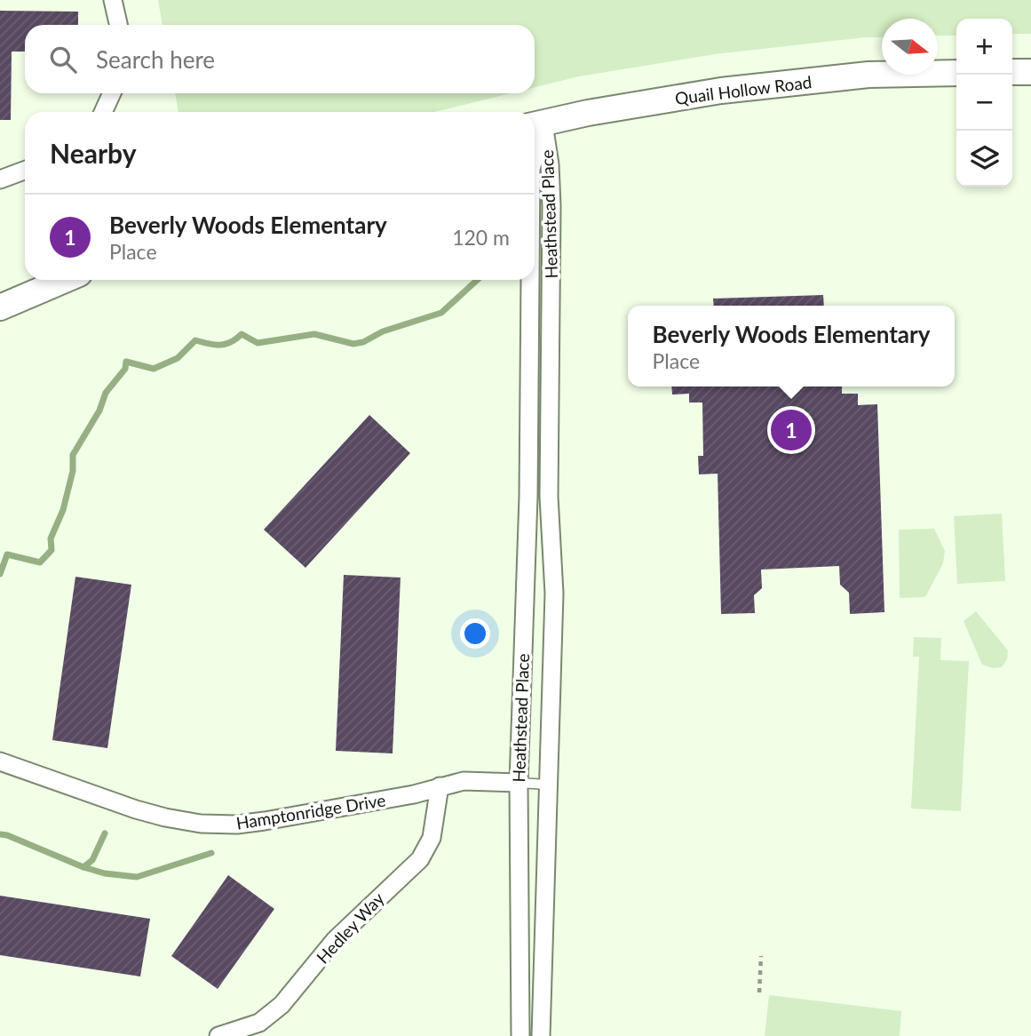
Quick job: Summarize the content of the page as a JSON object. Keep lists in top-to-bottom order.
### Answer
{
  "streets": {
    "main road": ["Quail Hollow Road"],
    "street": ["Heathstead Place", "Hamptonridge Drive", "Hedley Way"]
  },
  "crossings": [
    ["Quail Hollow Road", "Heathstead Place"],
    ["Heathstead Place", "Hamptonridge Drive"],
    ["Hamptonridge Drive", "Hedley Way"]
  ],
  "north": "right",
  "page": {
    "map_buttons": ["+", "−"],
    "search": "Search here",
    "heading": "Nearby",
    "list": [
      {
        "mark": "1",
        "name": "Beverly Woods Elementary",
        "note": "Place",
        "value": "120 m"
      }
    ],
    "popup": ["Beverly Woods Elementary", "Place"],
    "pins": "1"
  }
}
